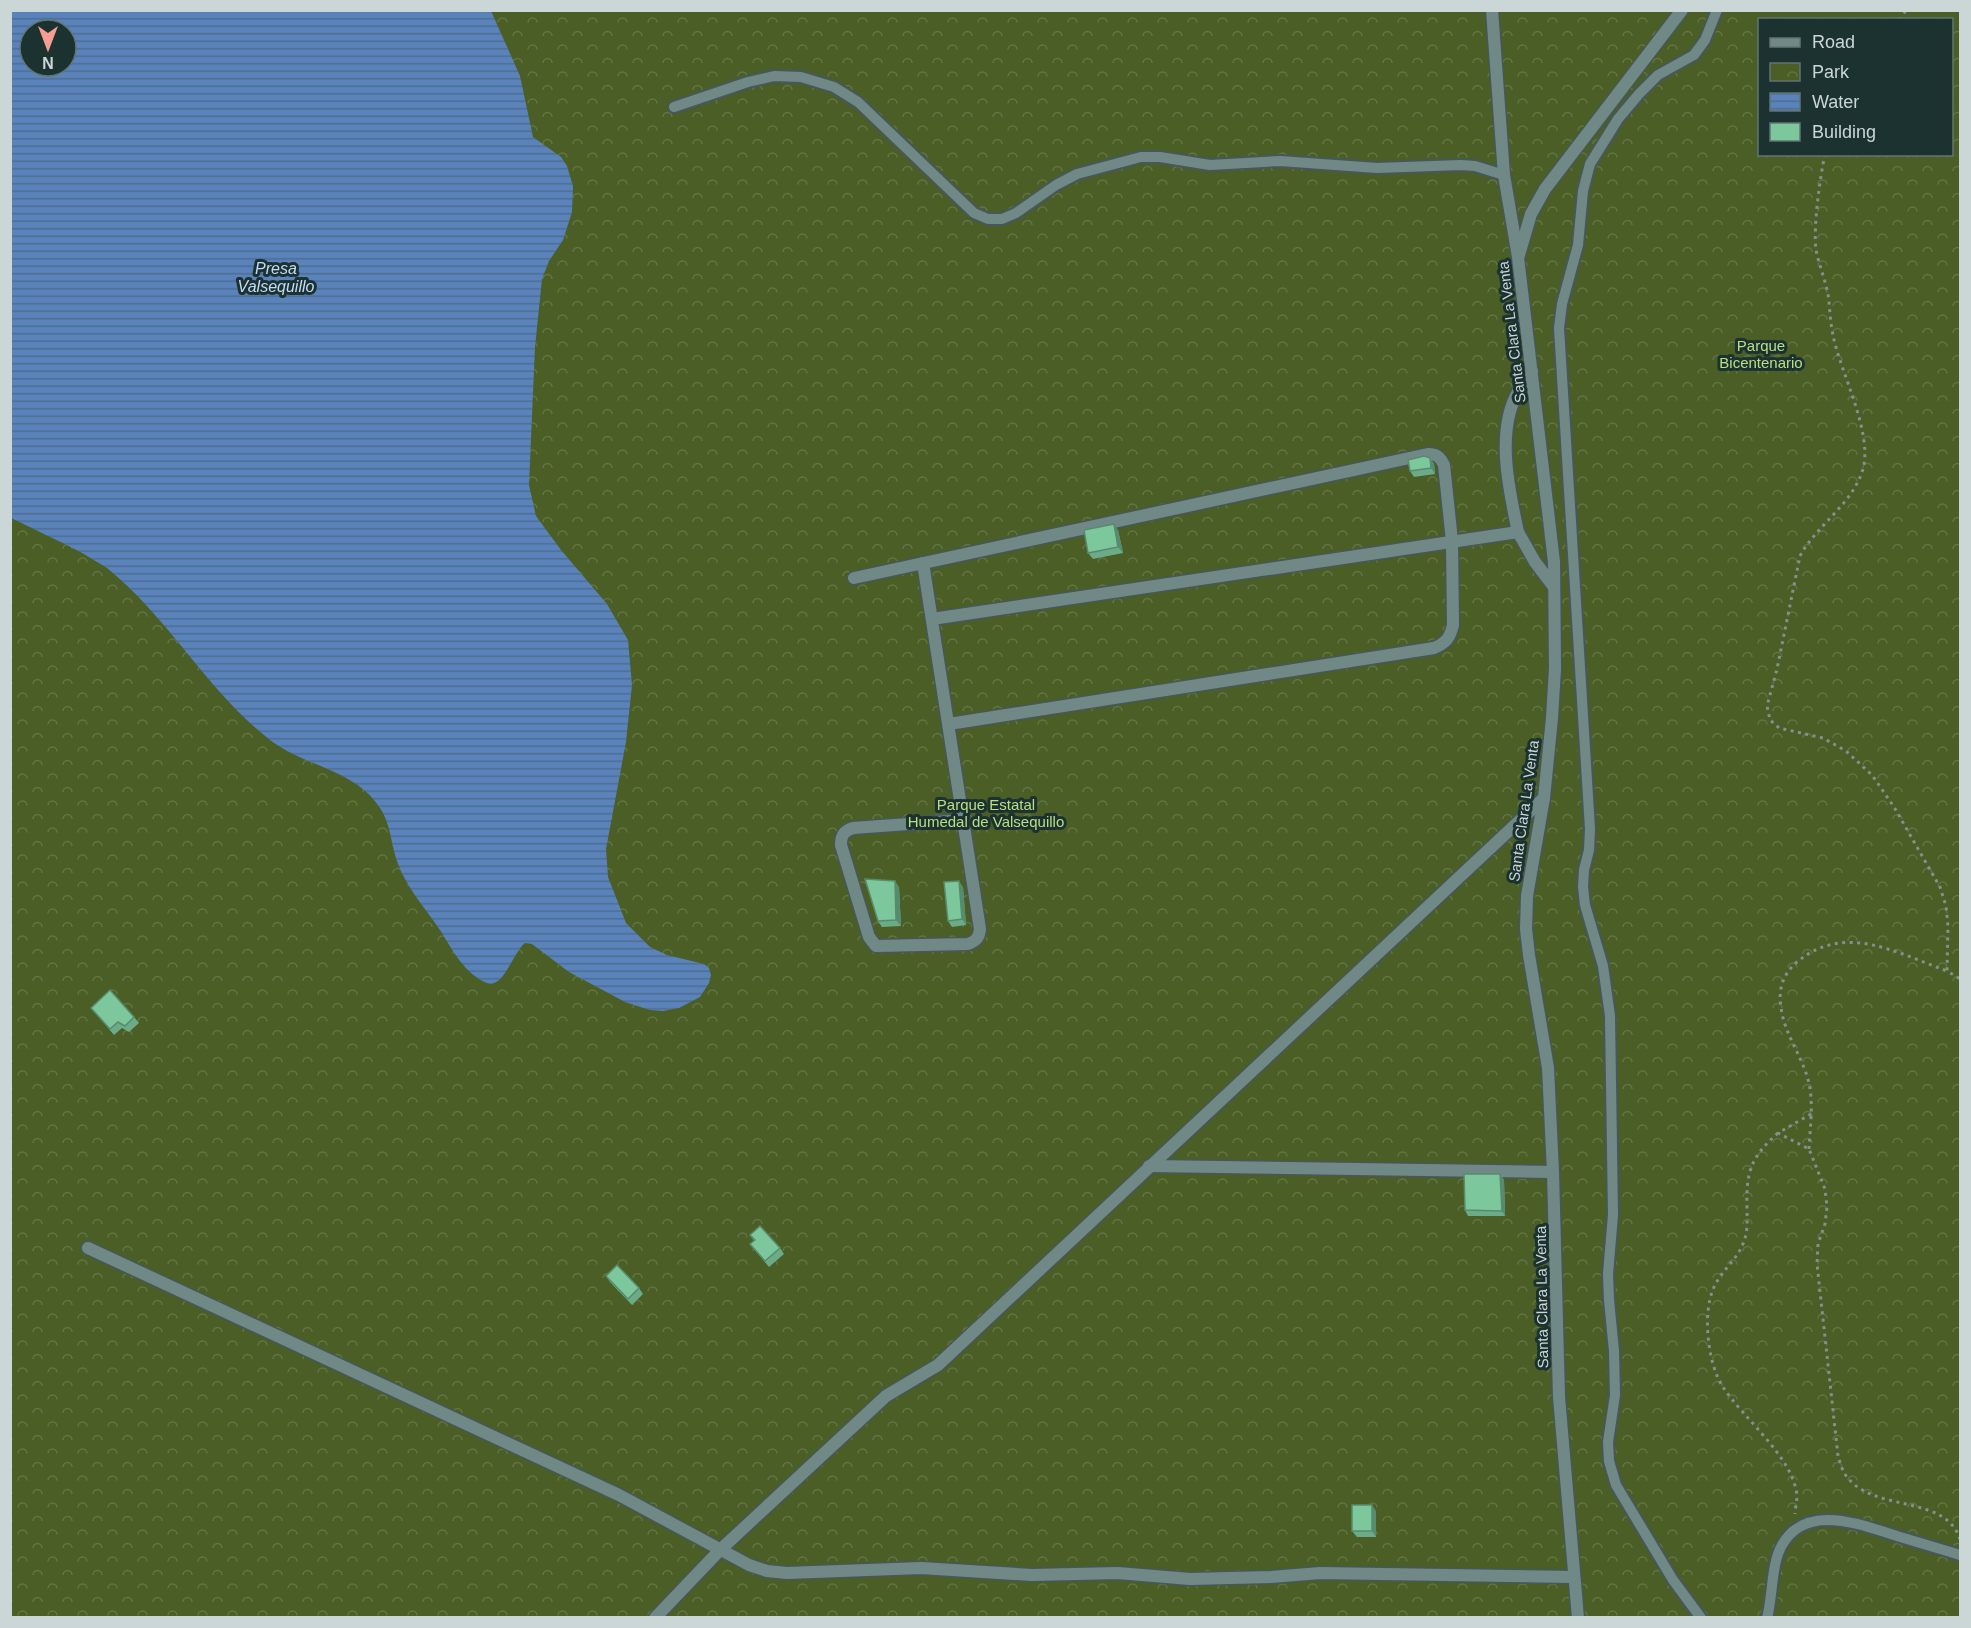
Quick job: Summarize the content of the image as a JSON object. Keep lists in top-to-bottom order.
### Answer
{
  "streets": {
    "street": ["Santa Clara La Venta"]
  },
  "water": ["Presa Valsequillo"],
  "parks": ["Parque Bicentenario", "Parque Estatal Humedal de Valsequillo"],
  "legend": [
    "Road",
    "Park",
    "Water",
    "Building"
  ],
  "north": "bottom"
}
